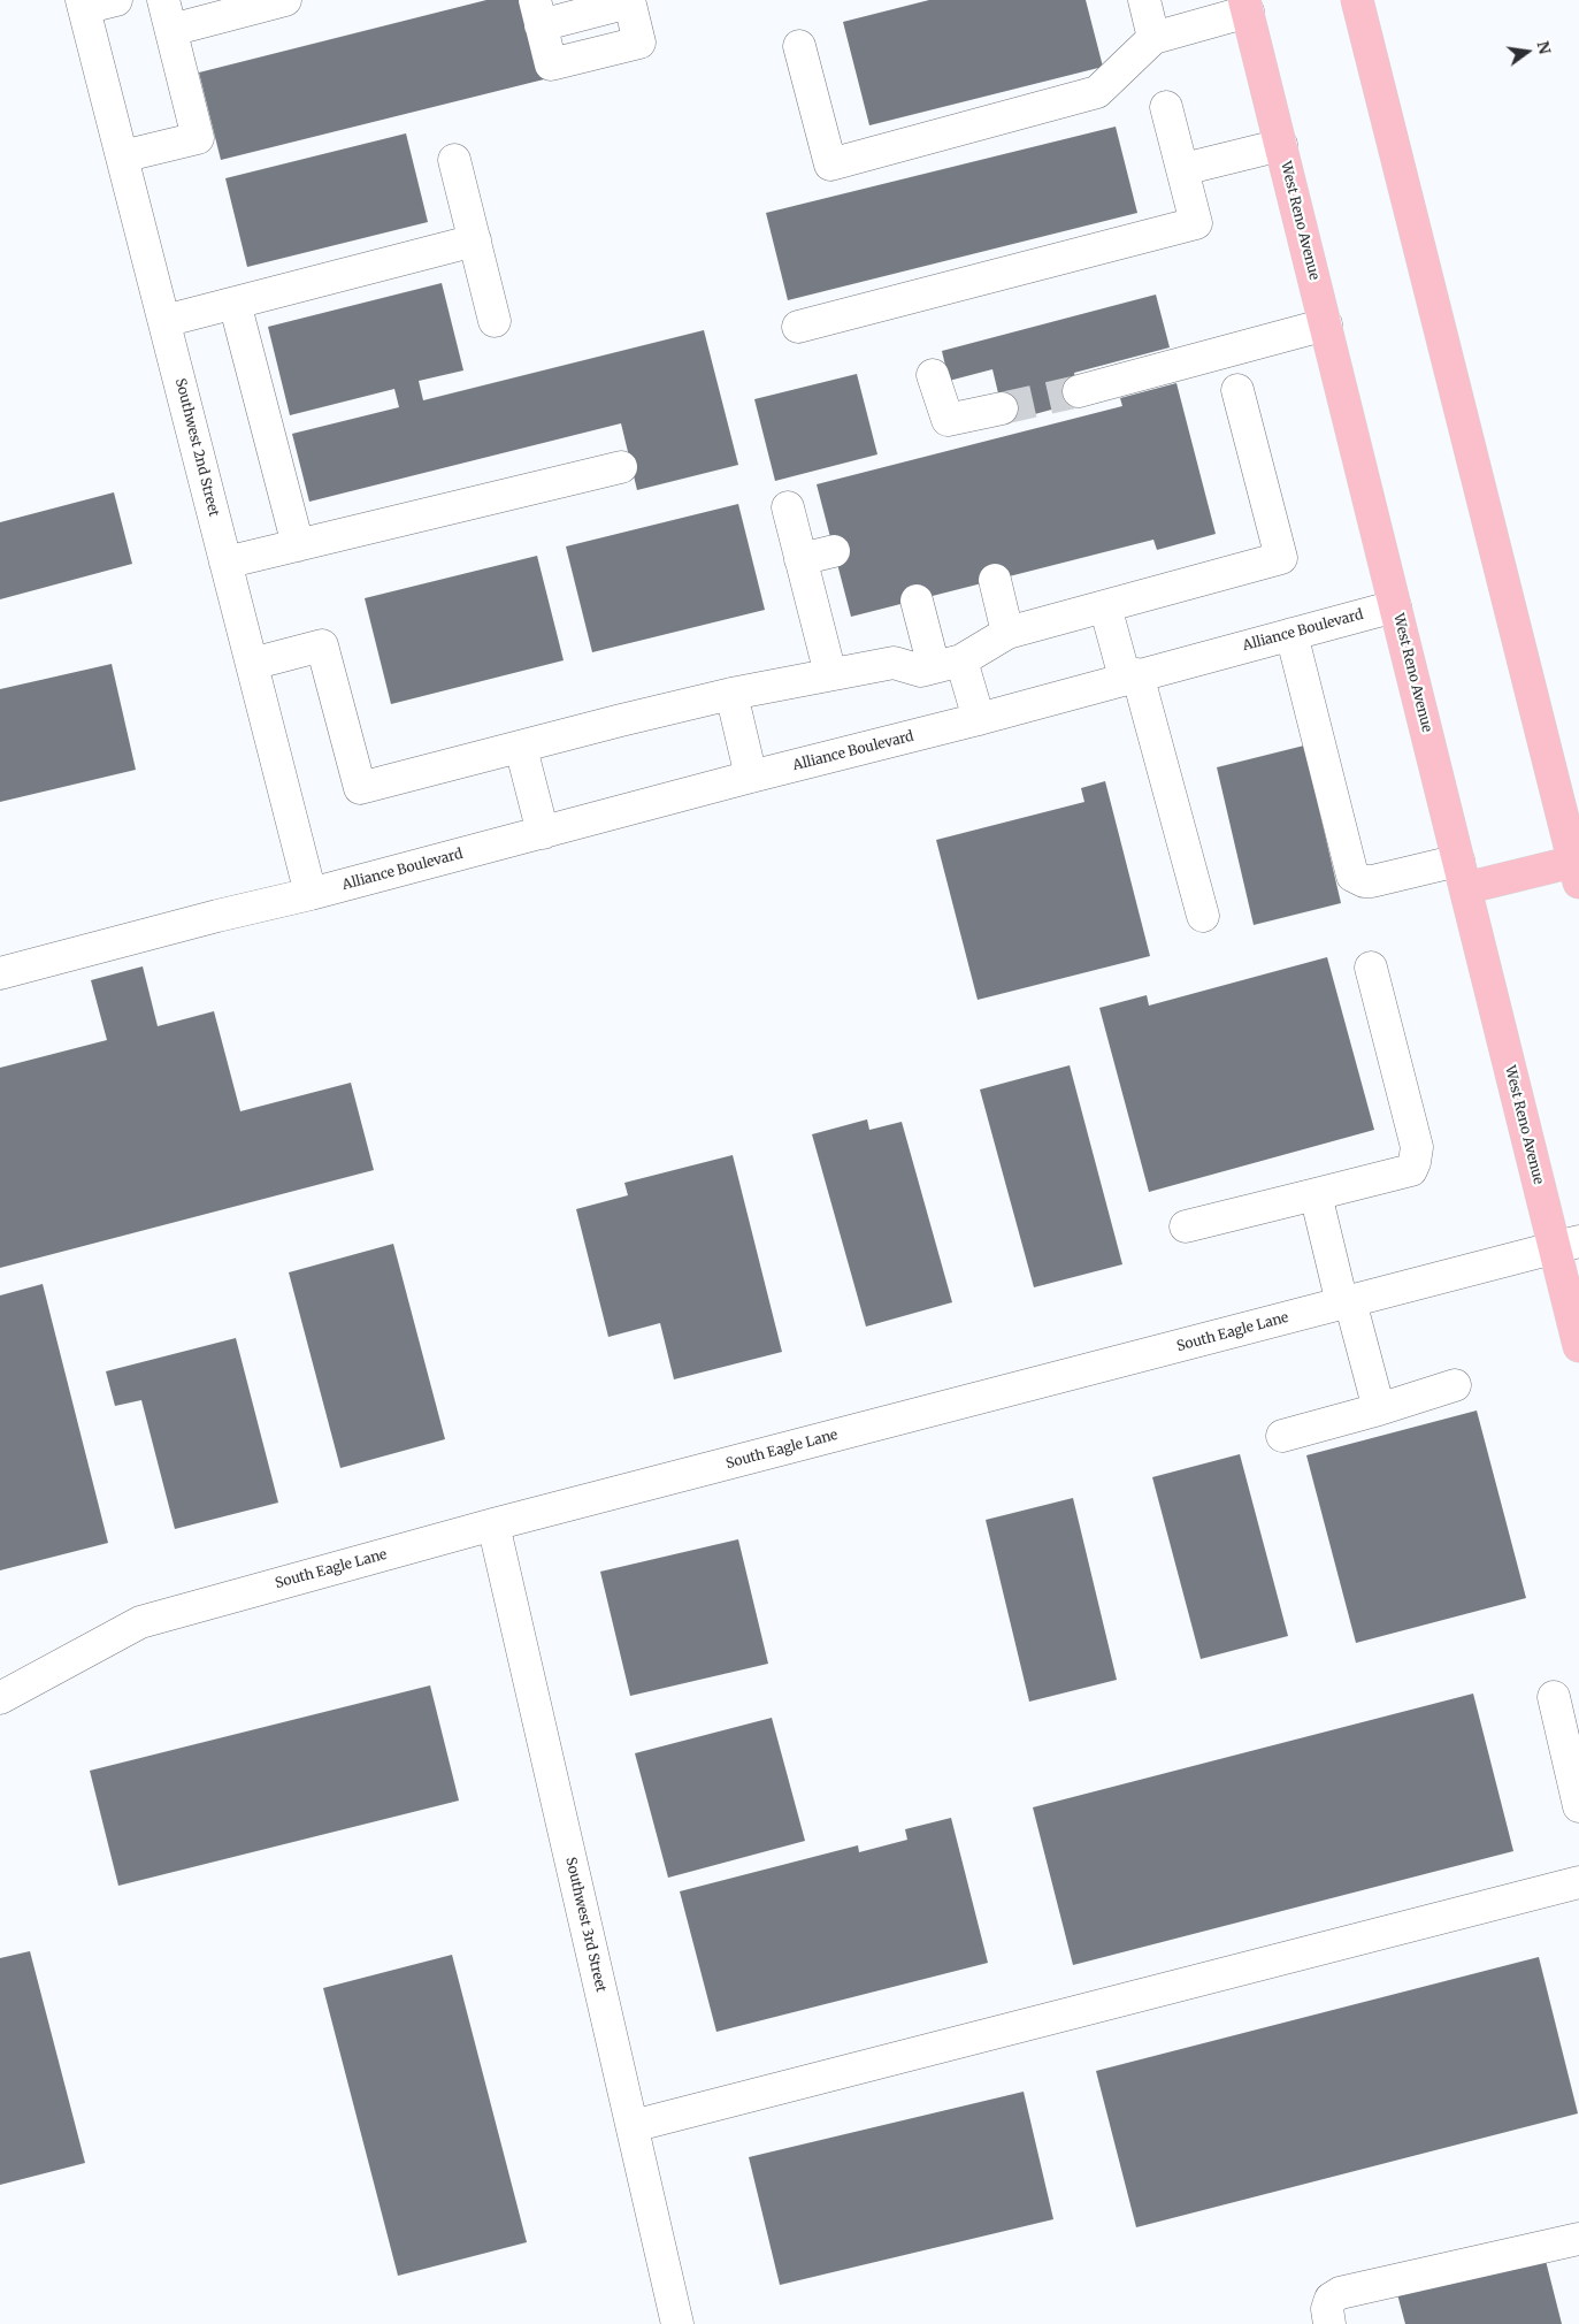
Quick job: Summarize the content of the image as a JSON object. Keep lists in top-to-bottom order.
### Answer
{
  "streets": {
    "main road": ["West Reno Avenue"],
    "street": [
      "Southwest 2nd Street",
      "Alliance Boulevard",
      "South Eagle Lane",
      "Southwest 3rd Street"
    ]
  },
  "crossings": [
    ["West Reno Avenue", "Alliance Boulevard"],
    ["West Reno Avenue", "South Eagle Lane"],
    ["Southwest 2nd Street", "Alliance Boulevard"],
    ["South Eagle Lane", "Southwest 3rd Street"]
  ],
  "north": "right"
}
